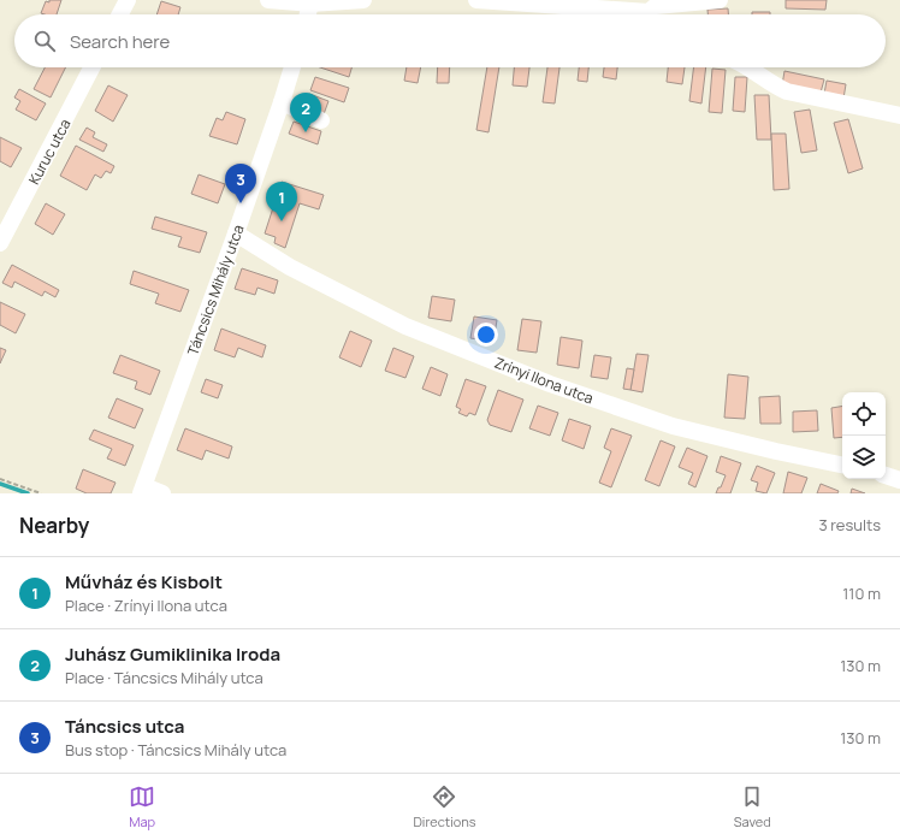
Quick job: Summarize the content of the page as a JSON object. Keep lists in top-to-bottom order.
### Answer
{
  "streets": {
    "street": ["Kuruc utca", "Táncsics Mihály utca", "Zrínyi Ilona utca"]
  },
  "crossings": [
    ["Táncsics Mihály utca", "Zrínyi Ilona utca"]
  ],
  "page": {
    "search": "Search here",
    "pins": ["2", "3", "1"],
    "heading": ["Nearby", "3 results"],
    "list": [
      {
        "mark": "1",
        "name": "Művház és Kisbolt",
        "note": "Place · Zrínyi Ilona utca",
        "value": "110 m"
      },
      {
        "mark": "2",
        "name": "Juhász Gumiklinika Iroda",
        "note": "Place · Táncsics Mihály utca",
        "value": "130 m"
      },
      {
        "mark": "3",
        "name": "Táncsics utca",
        "note": "Bus stop · Táncsics Mihály utca",
        "value": "130 m"
      }
    ],
    "nav": ["Map", "Directions", "Saved"]
  }
}
